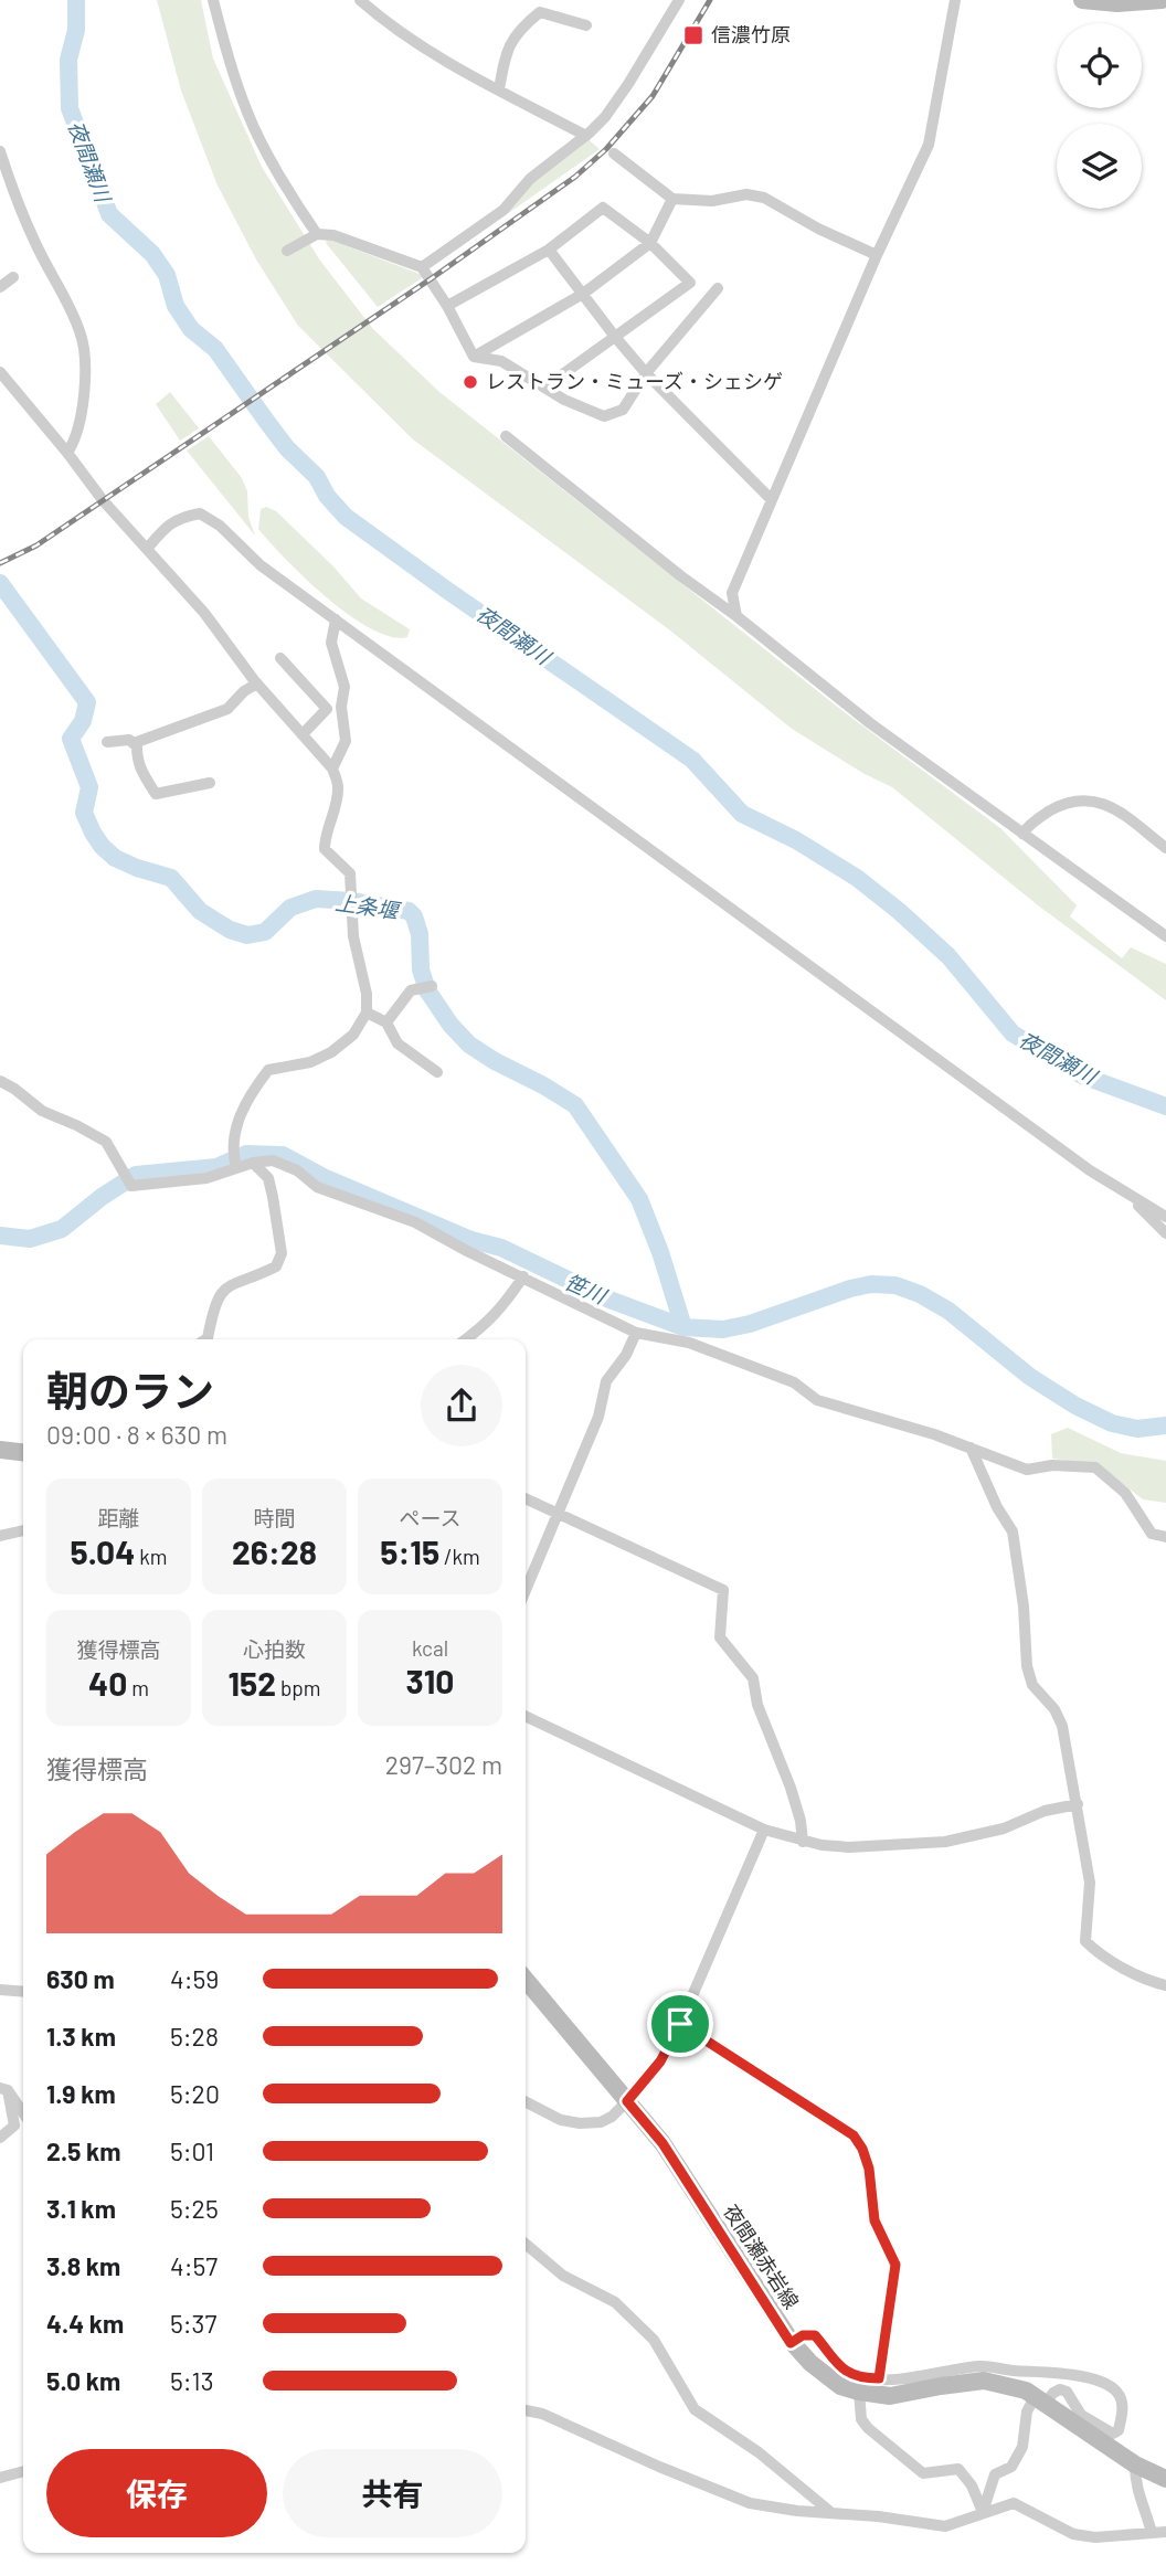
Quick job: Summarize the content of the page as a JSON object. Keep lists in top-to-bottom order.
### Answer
{
  "streets": {
    "main road": ["夜間瀬赤岩線"]
  },
  "water": ["夜間瀬川", "上条堰", "笹川"],
  "places": {
    "transit": ["信濃竹原"],
    "other": ["レストラン・ミューズ・シェシゲ"]
  },
  "page": {
    "heading": ["朝のラン", "09:00 · 8 × 630 m"],
    "stats": [
      ["距離", "5.04 km"],
      ["時間", "26:28"],
      ["ペース", "5:15 /km"],
      ["獲得標高", "40 m"],
      ["心拍数", "152 bpm"],
      ["kcal", "310"]
    ],
    "chart": ["獲得標高", "297–302 m"],
    "list": [
      {
        "name": "630 m",
        "note": "4:59"
      },
      {
        "name": "1.3 km",
        "note": "5:28"
      },
      {
        "name": "1.9 km",
        "note": "5:20"
      },
      {
        "name": "2.5 km",
        "note": "5:01"
      },
      {
        "name": "3.1 km",
        "note": "5:25"
      },
      {
        "name": "3.8 km",
        "note": "4:57"
      },
      {
        "name": "4.4 km",
        "note": "5:37"
      },
      {
        "name": "5.0 km",
        "note": "5:13"
      }
    ],
    "buttons": ["保存", "共有"]
  }
}
